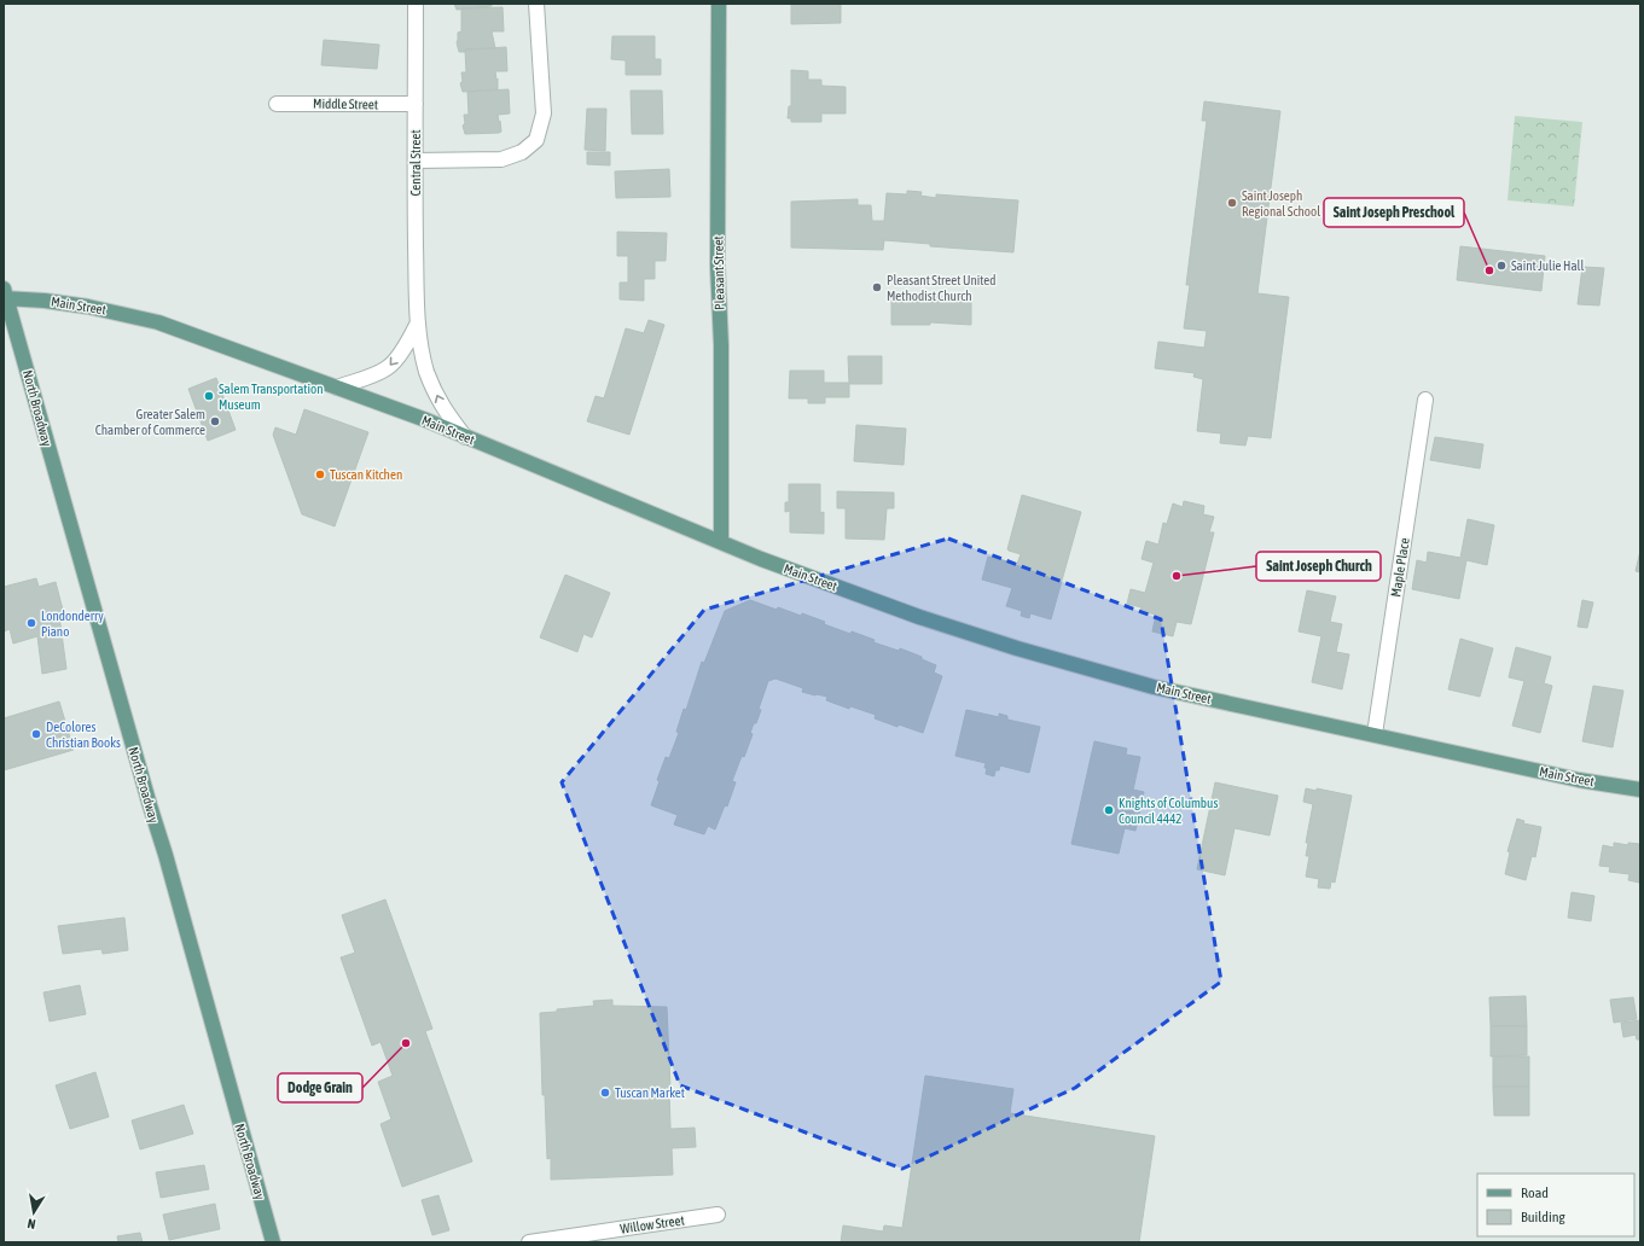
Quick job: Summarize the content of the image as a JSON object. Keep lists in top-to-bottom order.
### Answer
{
  "streets": {
    "main road": ["Pleasant Street", "Main Street", "North Broadway"],
    "street": [
      "Middle Street",
      "Central Street",
      "Maple Place",
      "Willow Street"
    ]
  },
  "crossings": [
    ["Middle Street", "Central Street"],
    ["Central Street", "Main Street"],
    ["Pleasant Street", "Main Street"],
    ["Main Street", "North Broadway"],
    ["Main Street", "Maple Place"]
  ],
  "places": [
    "Saint Joseph Regional School",
    "Saint Julie Hall",
    "Saint Joseph Preschool",
    "Pleasant Street United Methodist Church",
    "Salem Transportation Museum",
    "Greater Salem Chamber of Commerce",
    "Tuscan Kitchen",
    "Saint Joseph Church",
    "Londonderry Piano",
    "DeColores Christian Books",
    "Knights of Columbus Council 4442",
    "Dodge Grain",
    "Tuscan Market"
  ],
  "legend": ["Road", "Building"],
  "north": "bottom"
}
